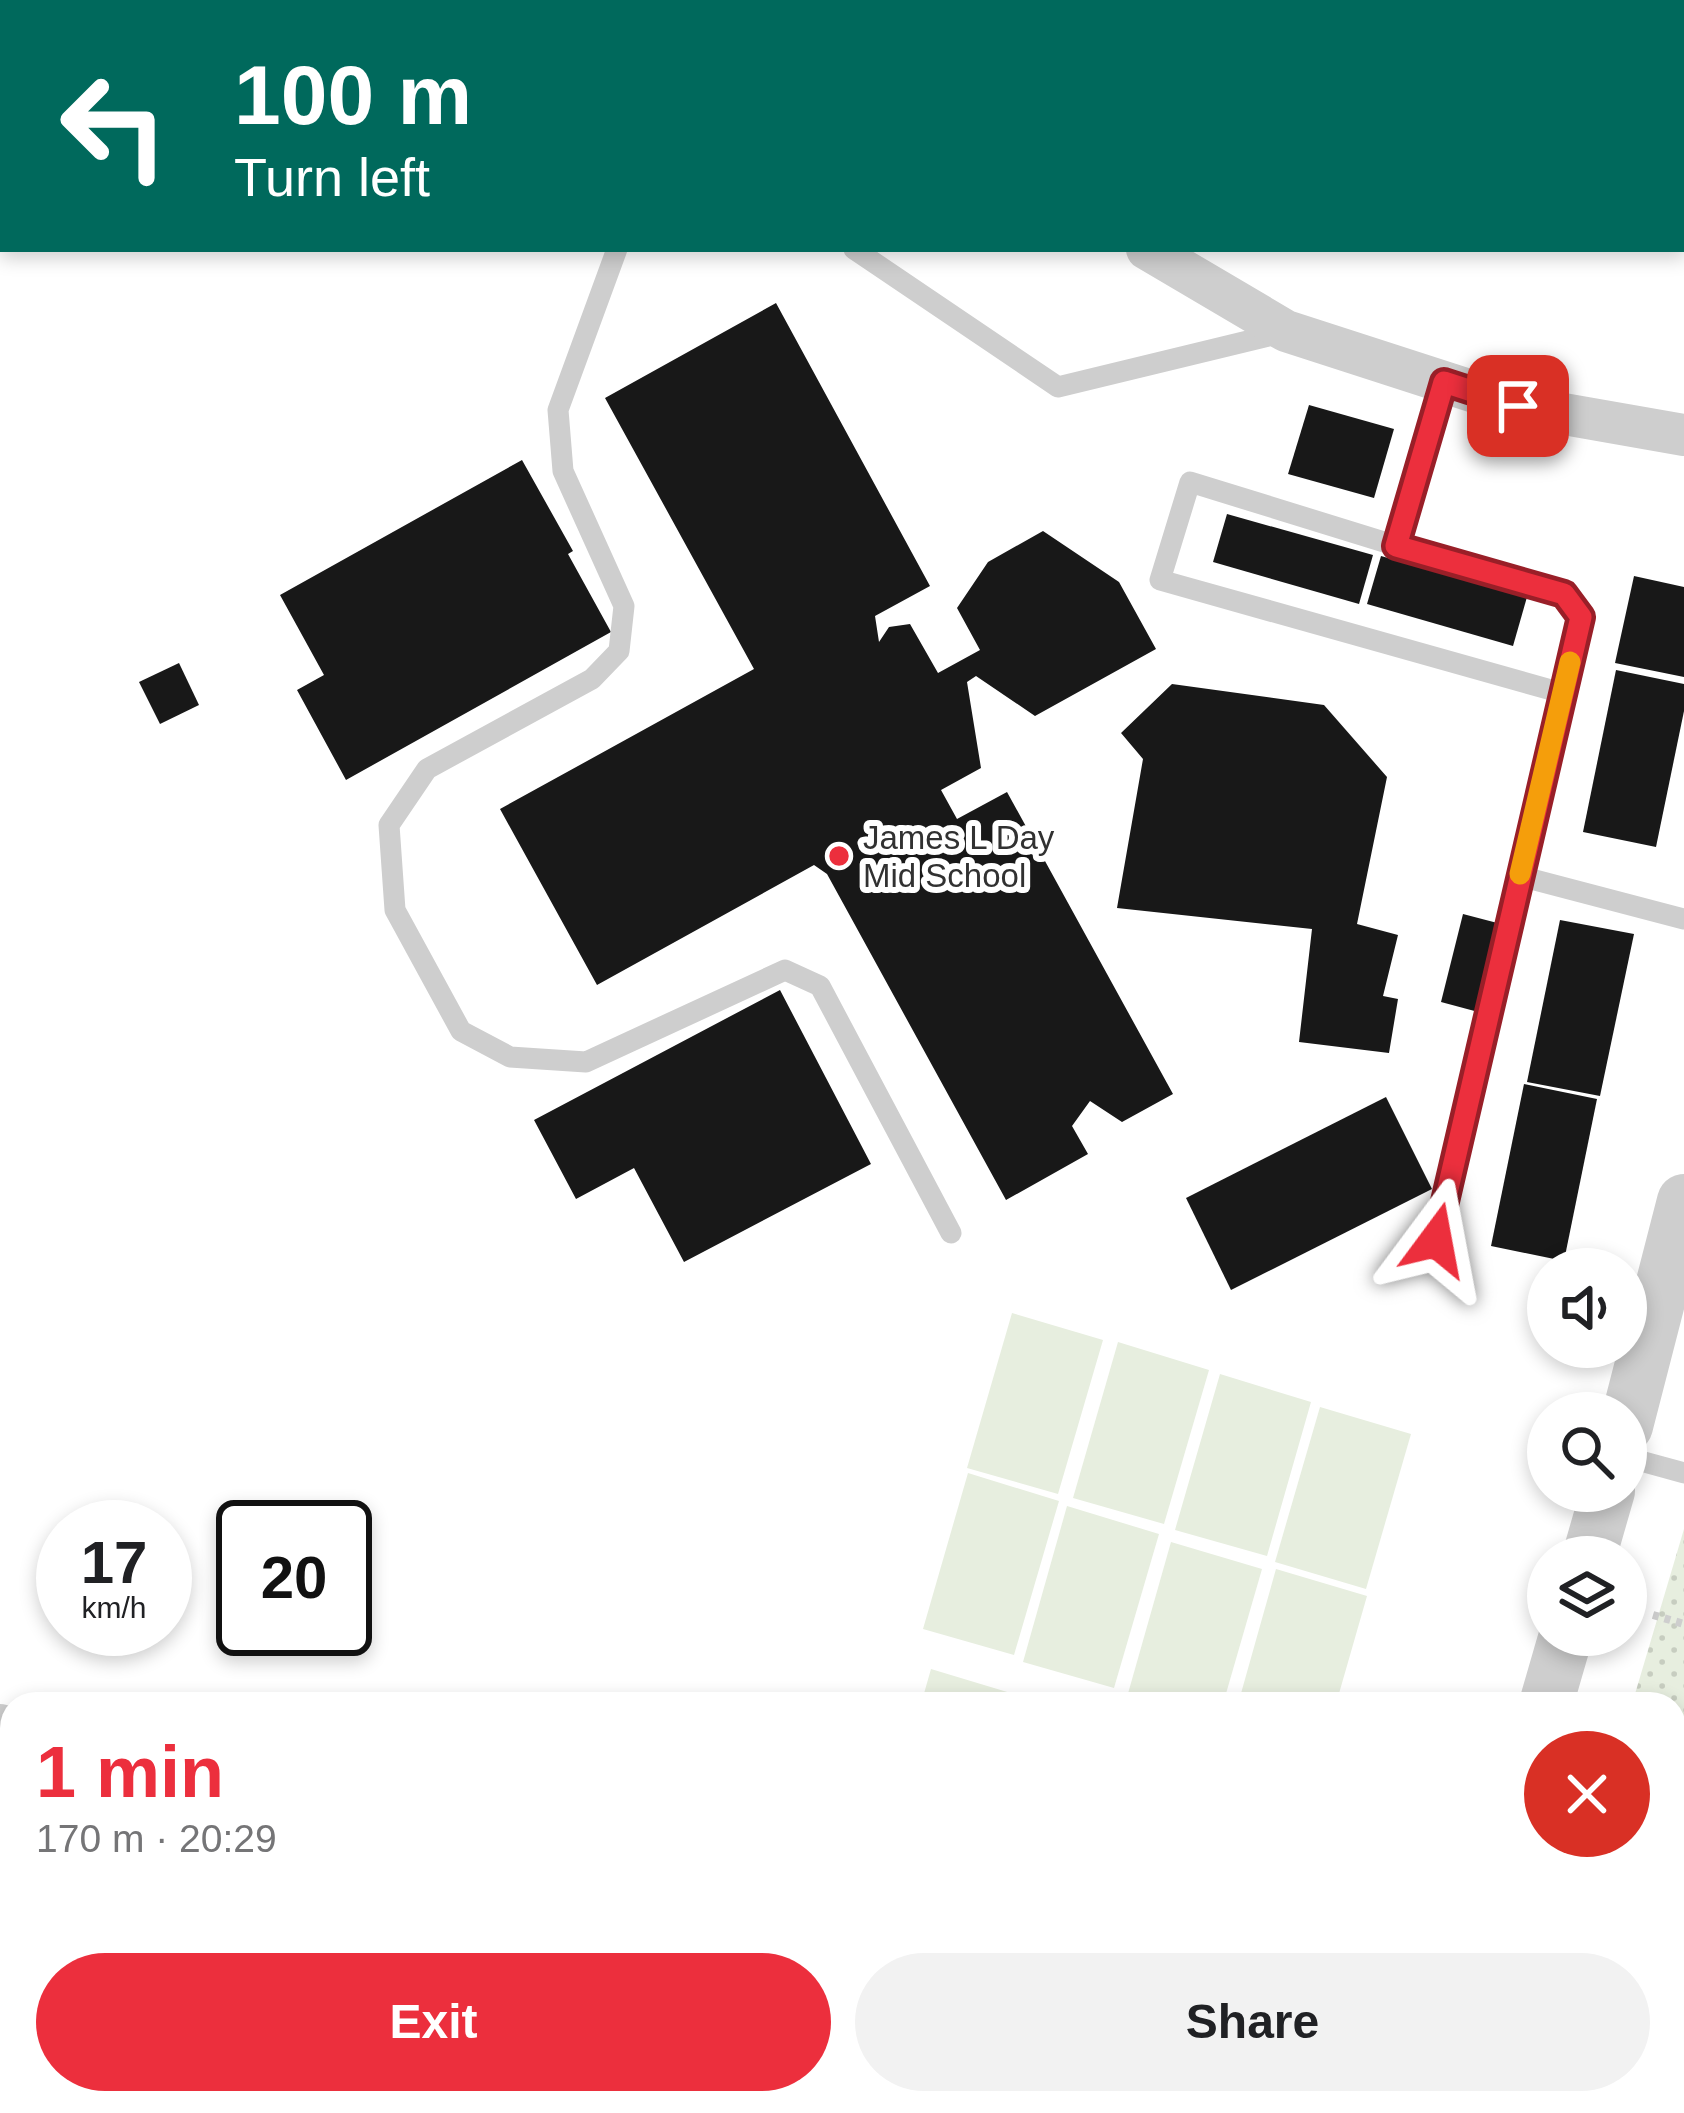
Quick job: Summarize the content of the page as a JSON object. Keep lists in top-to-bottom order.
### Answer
{
  "places": ["James L Day Mid School"],
  "page": {
    "turn": ["100 m", "Turn left"],
    "speed": "17 km/h",
    "limit": "20",
    "heading": ["1 min", "170 m · 20:29"],
    "buttons": ["Exit", "Share"]
  }
}
